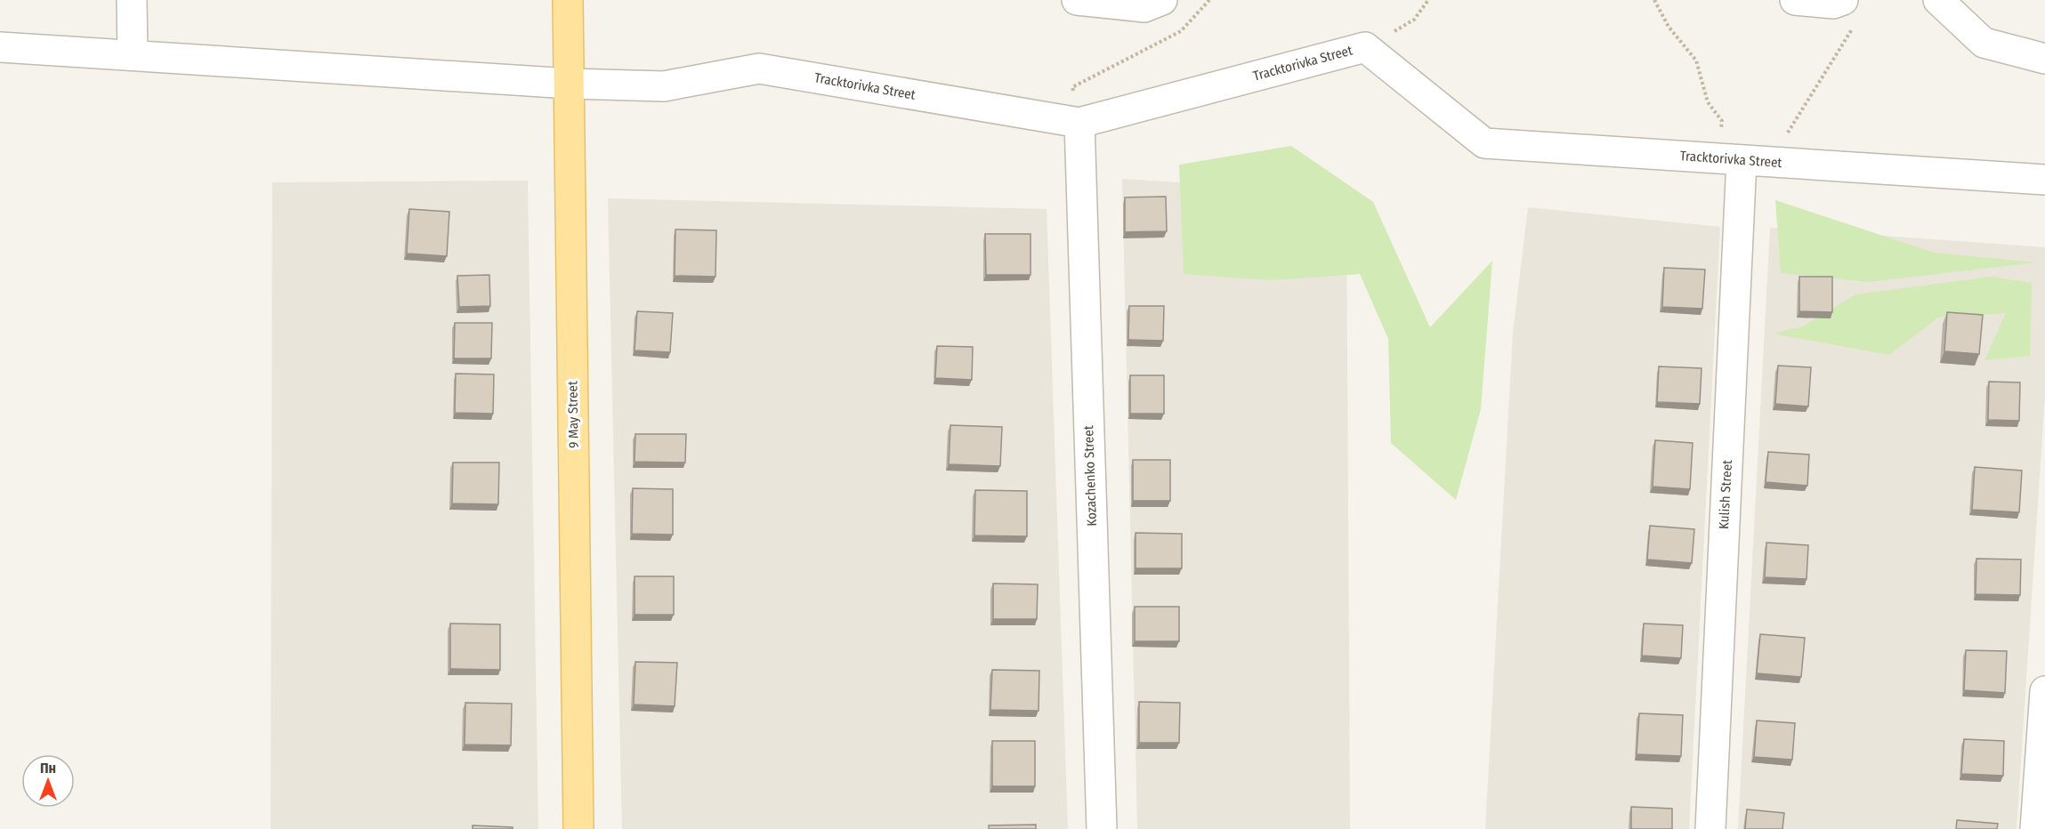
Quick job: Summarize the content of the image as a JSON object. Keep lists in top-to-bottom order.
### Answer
{
  "streets": {
    "main road": ["9 May Street"],
    "street": ["Tracktorivka Street", "Kozachenko Street", "Kulish Street"]
  },
  "crossings": [
    ["Tracktorivka Street", "9 May Street"],
    ["Tracktorivka Street", "Kozachenko Street"],
    ["Tracktorivka Street", "Kulish Street"]
  ],
  "north": "top"
}
